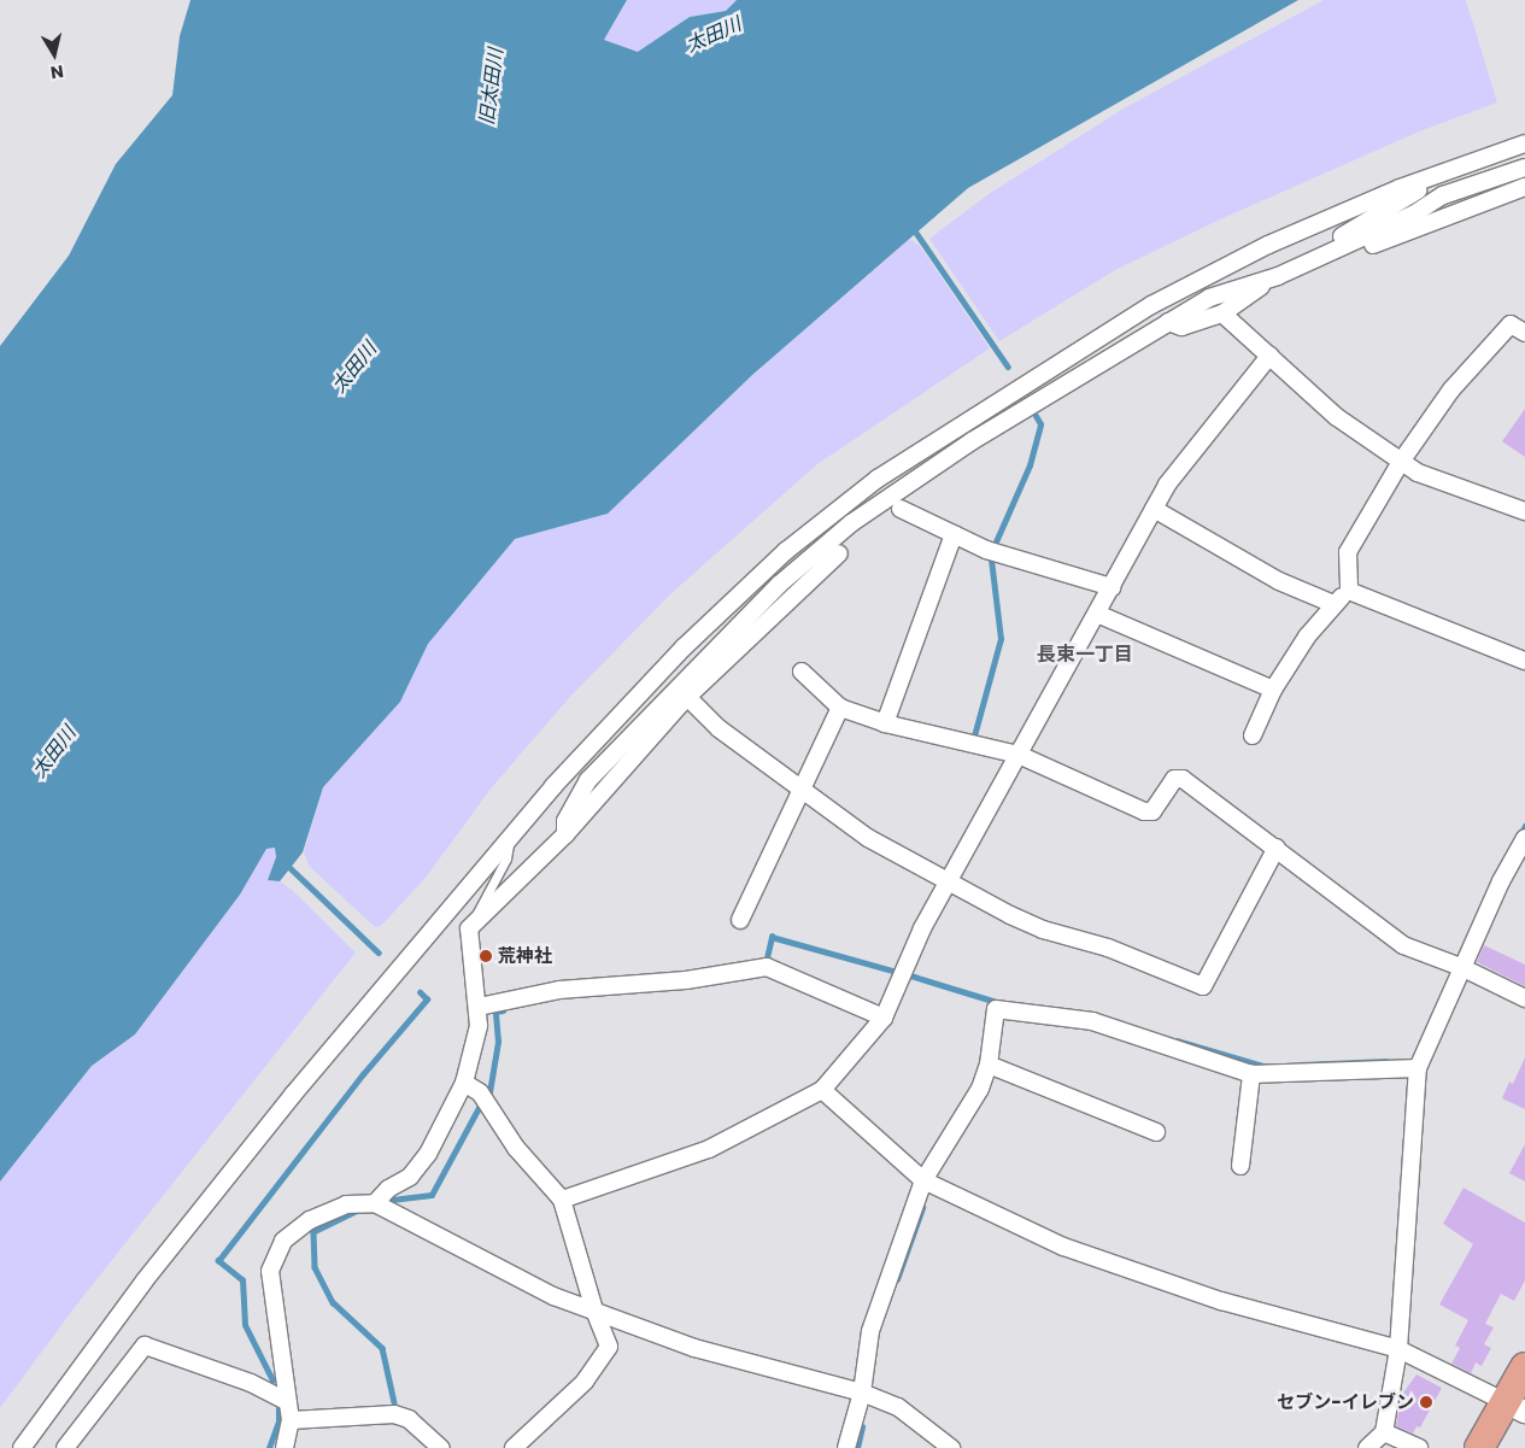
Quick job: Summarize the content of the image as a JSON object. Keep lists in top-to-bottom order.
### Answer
{
  "districts": ["長束一丁目"],
  "water": ["太田川", "旧太田川"],
  "places": ["荒神社", "セブン-イレブン"],
  "north": "bottom"
}
